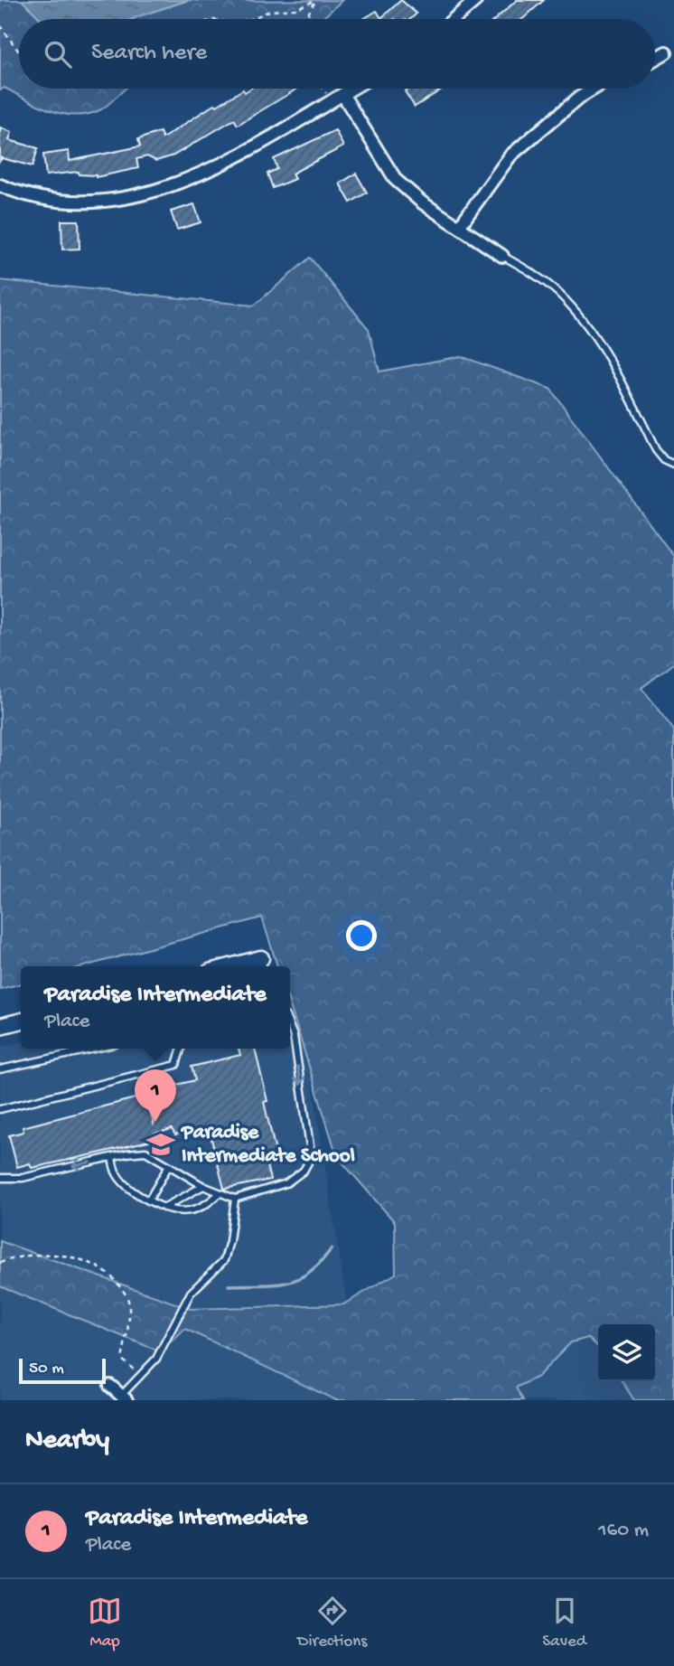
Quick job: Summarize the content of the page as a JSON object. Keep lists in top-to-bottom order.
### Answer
{
  "places": {
    "school or university": ["Paradise Intermediate School"]
  },
  "scale_bar": "50 m",
  "page": {
    "search": "Search here",
    "popup": ["Paradise Intermediate", "Place"],
    "pins": "1",
    "scale": "50 m",
    "heading": "Nearby",
    "list": [
      {
        "mark": "1",
        "name": "Paradise Intermediate",
        "note": "Place",
        "value": "160 m"
      }
    ],
    "nav": ["Map", "Directions", "Saved"]
  }
}
